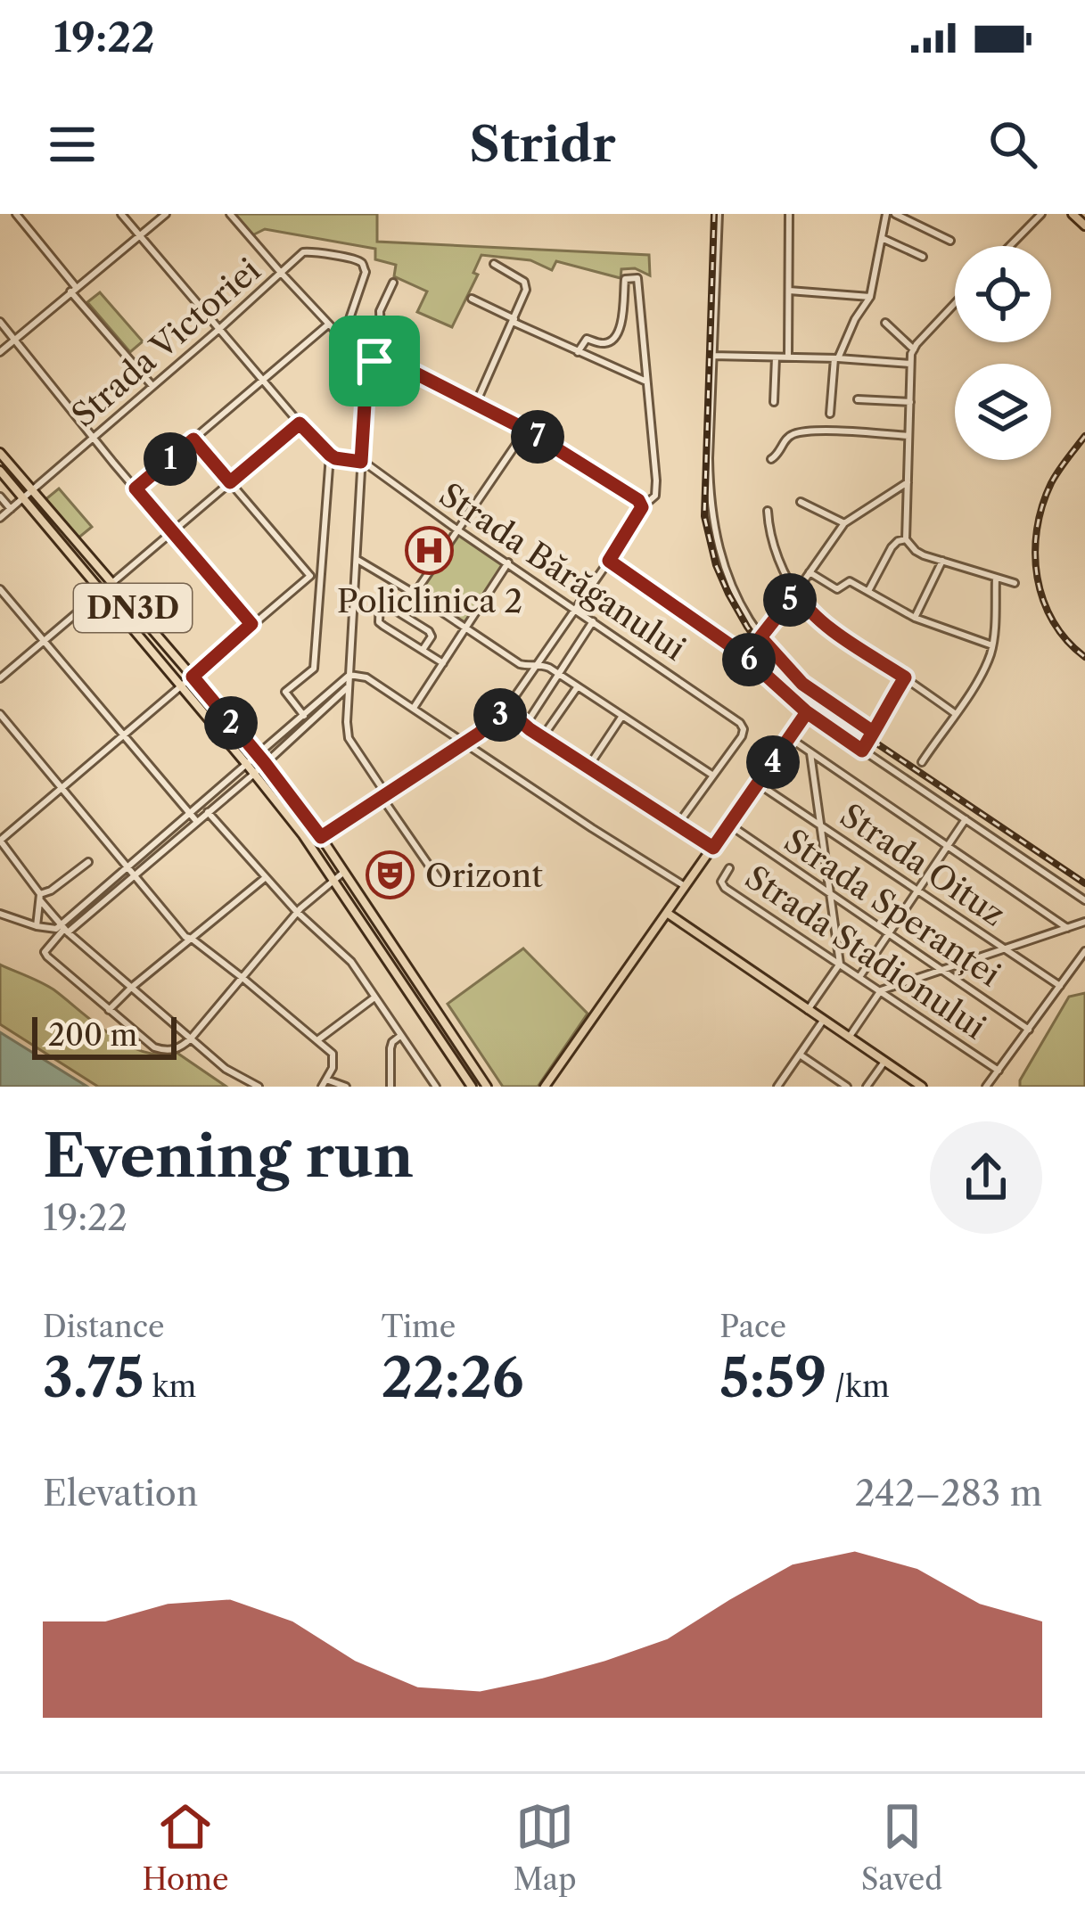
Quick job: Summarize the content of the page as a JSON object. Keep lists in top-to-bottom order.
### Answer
{
  "streets": {
    "main road": ["DN3D"],
    "street": [
      "Strada Victoriei",
      "Strada Bărăganului",
      "Strada Oituz",
      "Strada Speranței",
      "Strada Stadionului"
    ]
  },
  "crossings": [
    ["Strada Victoriei", "DN3D"]
  ],
  "places": {
    "hospital": ["Policlinica 2"],
    "theatre": ["Orizont"]
  },
  "scale_bar": "200 m",
  "page": {
    "status": "19:22",
    "header": "Stridr",
    "pins": [
      "7",
      "1",
      "5",
      "6",
      "3",
      "2",
      "4"
    ],
    "scale": "200 m",
    "heading": ["Evening run", "19:22"],
    "stats": [
      ["Distance", "3.75 km"],
      ["Time", "22:26"],
      ["Pace", "5:59 /km"]
    ],
    "chart": ["Elevation", "242–283 m"],
    "tabs": ["Home", "Map", "Saved"]
  }
}
